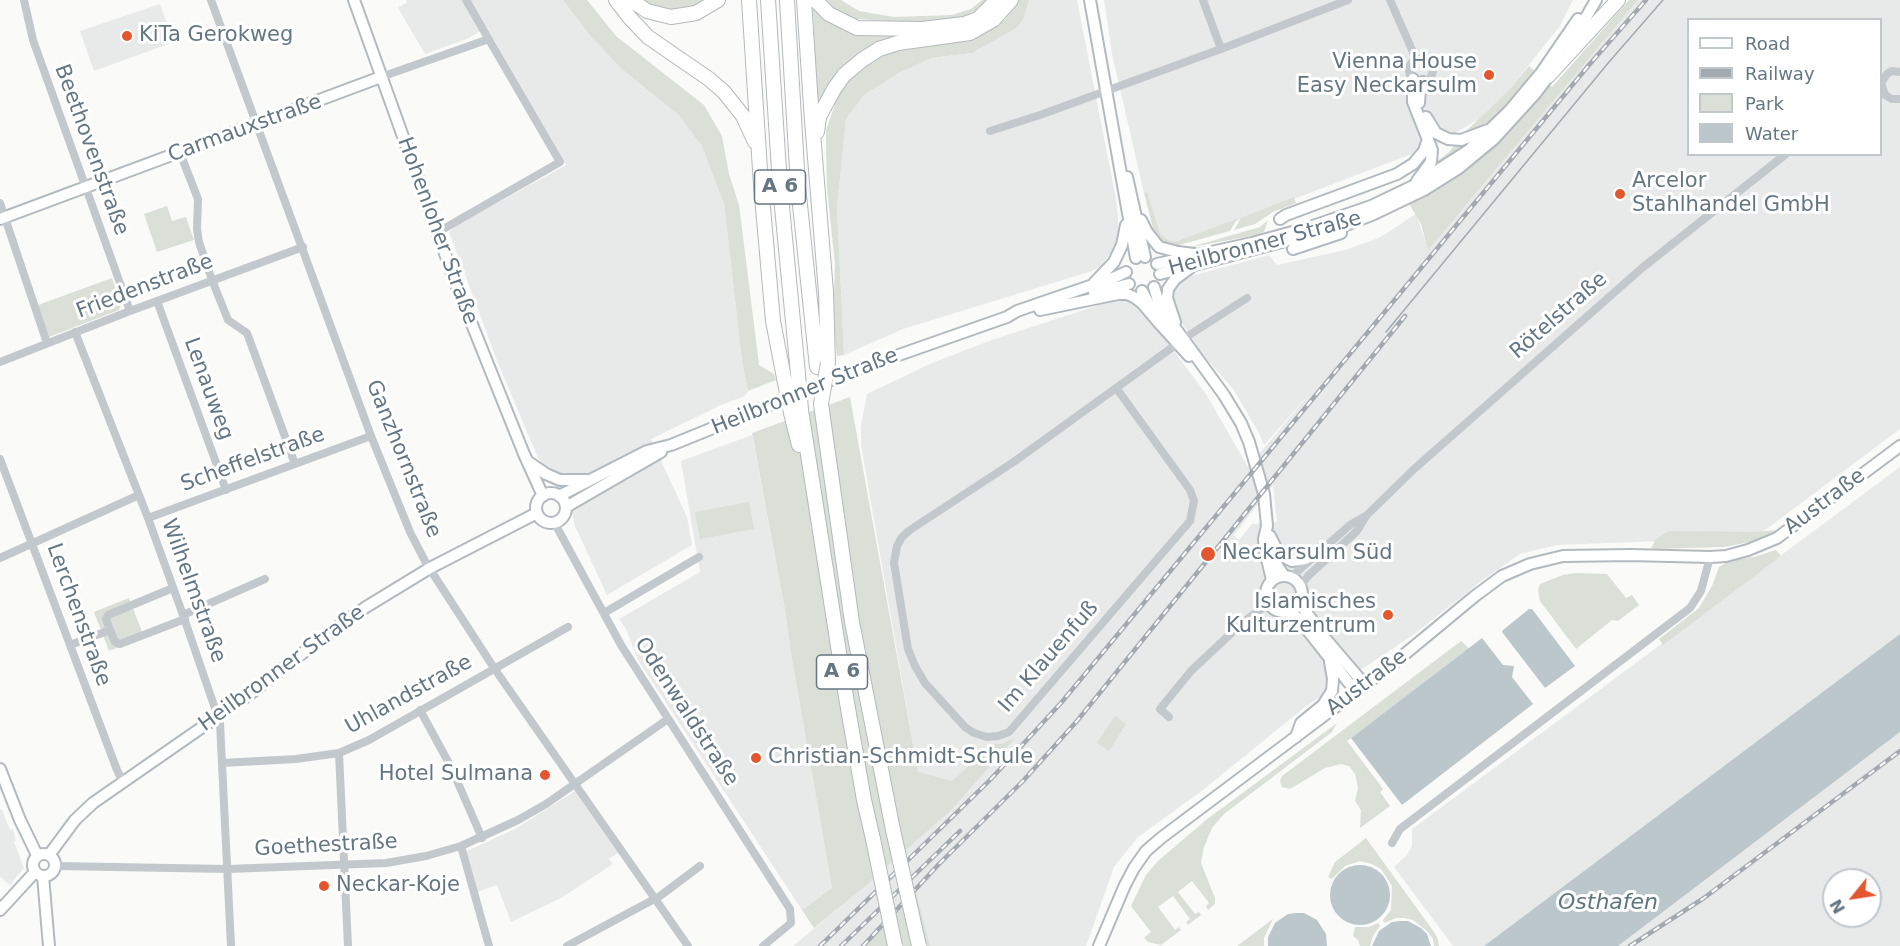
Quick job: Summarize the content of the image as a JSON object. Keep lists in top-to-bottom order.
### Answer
{
  "streets": {
    "highway": ["A 6"],
    "main road": [
      "Carmauxstraße",
      "Hohenloher Straße",
      "Heilbronner Straße",
      "Austraße"
    ],
    "street": [
      "Beethovenstraße",
      "Friedenstraße",
      "Rötelstraße",
      "Lenauweg",
      "Ganzhornstraße",
      "Scheffelstraße",
      "Wilhelmstraße",
      "Lerchenstraße",
      "Im Klauenfuß",
      "Uhlandstraße",
      "Odenwaldstraße",
      "Goethestraße"
    ]
  },
  "crossings": [
    ["Carmauxstraße", "Beethovenstraße"],
    ["Carmauxstraße", "Hohenloher Straße"],
    ["Carmauxstraße", "Ganzhornstraße"],
    ["Beethovenstraße", "Friedenstraße"],
    ["Hohenloher Straße", "Heilbronner Straße"],
    ["Hohenloher Straße", "Odenwaldstraße"],
    ["Heilbronner Straße", "Ganzhornstraße"],
    ["Heilbronner Straße", "Wilhelmstraße"],
    ["Heilbronner Straße", "Lerchenstraße"],
    ["Heilbronner Straße", "Odenwaldstraße"],
    ["Heilbronner Straße", "Goethestraße"],
    ["Friedenstraße", "Lenauweg"],
    ["Friedenstraße", "Ganzhornstraße"],
    ["Friedenstraße", "Wilhelmstraße"],
    ["Lenauweg", "Scheffelstraße"],
    ["Ganzhornstraße", "Scheffelstraße"],
    ["Ganzhornstraße", "Uhlandstraße"],
    ["Ganzhornstraße", "Goethestraße"],
    ["Scheffelstraße", "Wilhelmstraße"],
    ["Wilhelmstraße", "Uhlandstraße"],
    ["Wilhelmstraße", "Goethestraße"],
    ["Odenwaldstraße", "Goethestraße"]
  ],
  "water": ["Osthafen"],
  "places": [
    "KiTa Gerokweg",
    "Vienna House Easy Neckarsulm",
    "Arcelor Stahlhandel GmbH",
    "Neckarsulm Süd",
    "Islamisches Kulturzentrum",
    "Christian-Schmidt-Schule",
    "Hotel Sulmana",
    "Neckar-Koje"
  ],
  "legend": [
    "Road",
    "Railway",
    "Park",
    "Water"
  ],
  "north": "bottom left"
}
